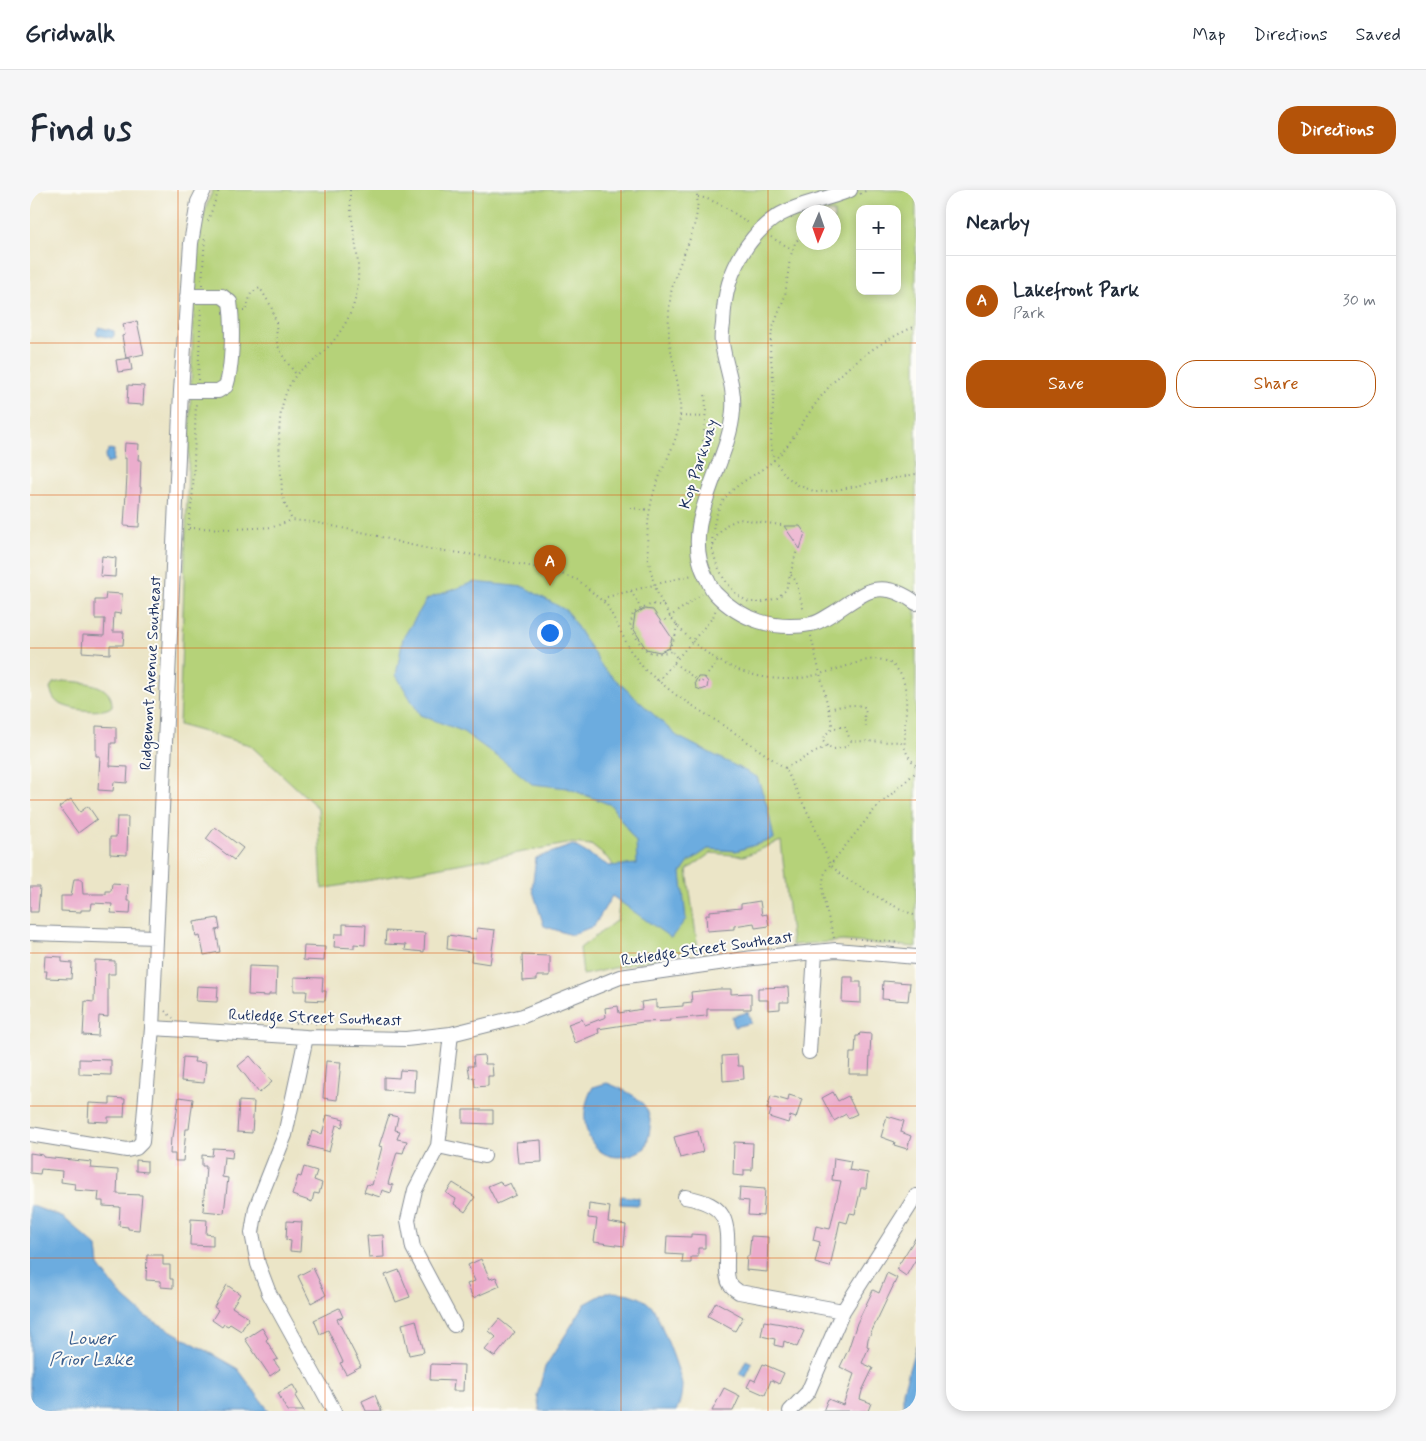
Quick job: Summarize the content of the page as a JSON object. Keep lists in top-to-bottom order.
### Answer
{
  "streets": {
    "street": ["Kop Parkway", "Ridgemont Avenue Southeast", "Rutledge Street Southeast"]
  },
  "crossings": [
    ["Ridgemont Avenue Southeast", "Rutledge Street Southeast"]
  ],
  "water": ["Lower Prior Lake"],
  "north": "bottom",
  "page": {
    "header": "Gridwalk",
    "nav": ["Map", "Directions", "Saved"],
    "buttons": [
      "Directions",
      ["Save", "Share"]
    ],
    "title": "Find us",
    "heading": "Nearby",
    "map_buttons": ["+", "−"],
    "list": [
      {
        "mark": "A",
        "name": "Lakefront Park",
        "note": "Park",
        "value": "30 m"
      }
    ],
    "pins": "A"
  }
}
